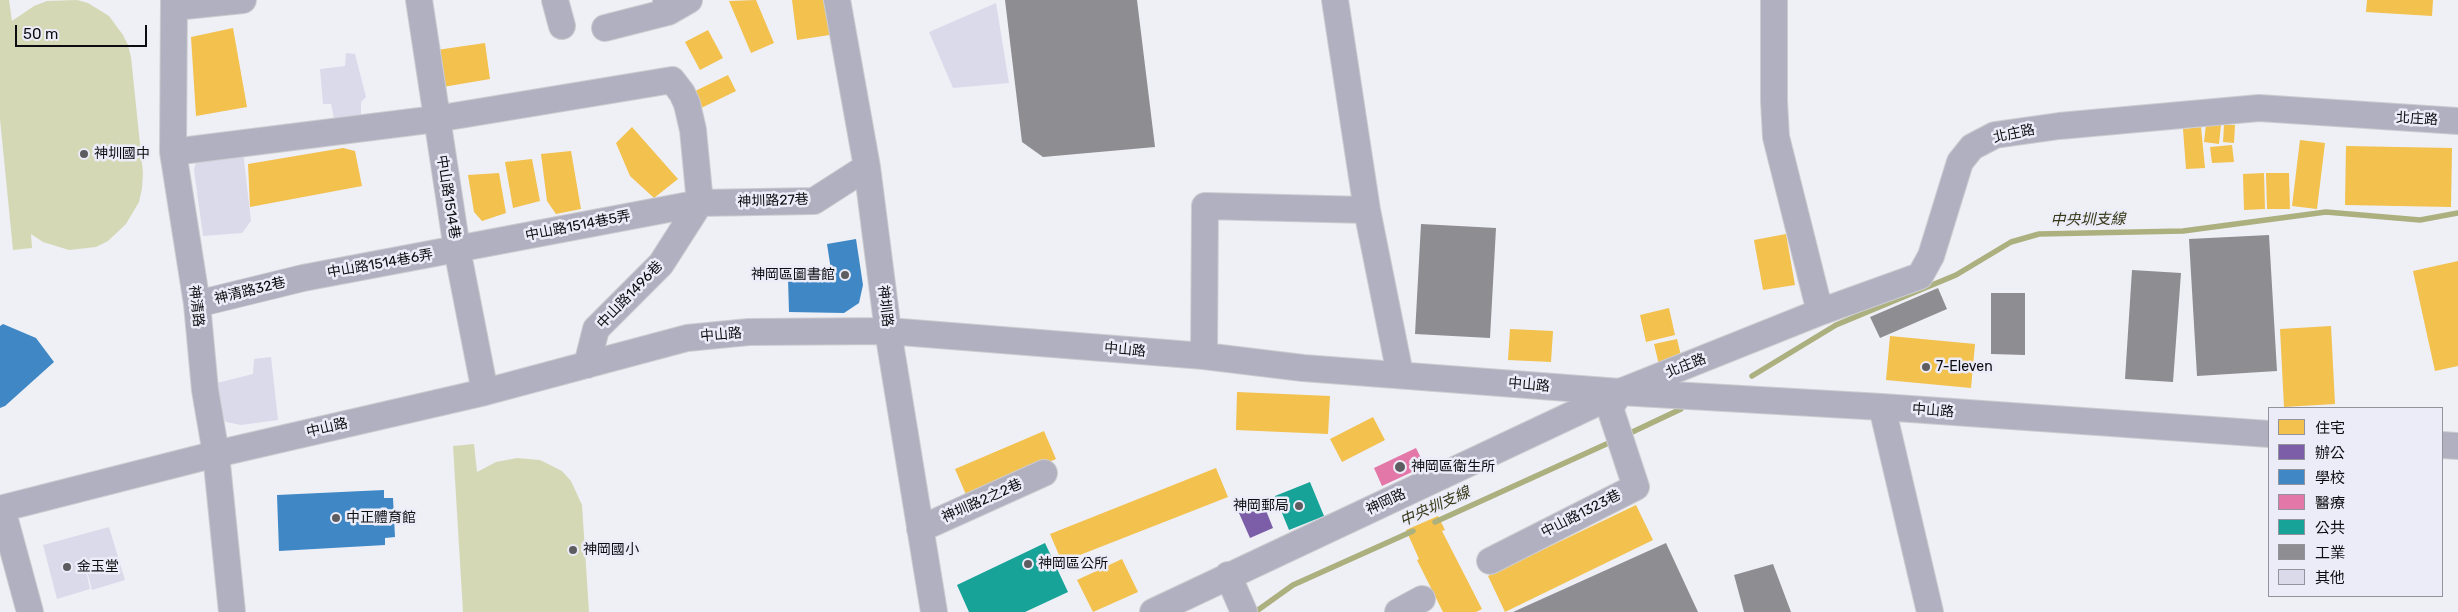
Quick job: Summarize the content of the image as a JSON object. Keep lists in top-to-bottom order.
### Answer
{
  "streets": {
    "street": [
      "北庄路",
      "中山路1514巷",
      "神圳路27巷",
      "中山路1514巷5弄",
      "中山路1514巷6弄",
      "神清路32巷",
      "中山路1496巷",
      "神清路",
      "神圳路",
      "中山路",
      "神圳路2之2巷",
      "神岡路",
      "中山路1323巷"
    ]
  },
  "crossings": [
    ["北庄路", "中山路"],
    ["北庄路", "神岡路"],
    ["北庄路", "中山路1323巷"],
    ["中山路1514巷", "中山路1514巷5弄"],
    ["中山路1514巷", "中山路1514巷6弄"],
    ["中山路1514巷", "中山路"],
    ["神圳路27巷", "中山路1514巷5弄"],
    ["神圳路27巷", "中山路1496巷"],
    ["神圳路27巷", "神圳路"],
    ["中山路1514巷5弄", "中山路1514巷6弄"],
    ["中山路1514巷5弄", "中山路1496巷"],
    ["中山路1514巷6弄", "神清路32巷"],
    ["神清路32巷", "神清路"],
    ["中山路1496巷", "中山路"],
    ["神清路", "中山路"],
    ["神圳路", "中山路"],
    ["神圳路", "神圳路2之2巷"],
    ["中山路", "神岡路"],
    ["中山路", "中山路1323巷"],
    ["神岡路", "中山路1323巷"]
  ],
  "water": ["中央圳支線"],
  "places": [
    "神圳國中",
    "神岡區圖書館",
    "7-Eleven",
    "神岡區衛生所",
    "神岡郵局",
    "中正體育館",
    "神岡國小",
    "神岡區公所",
    "金玉堂"
  ],
  "legend": [
    "住宅",
    "辦公",
    "學校",
    "醫療",
    "公共",
    "工業",
    "其他"
  ],
  "scale_bar": "50 m"
}
